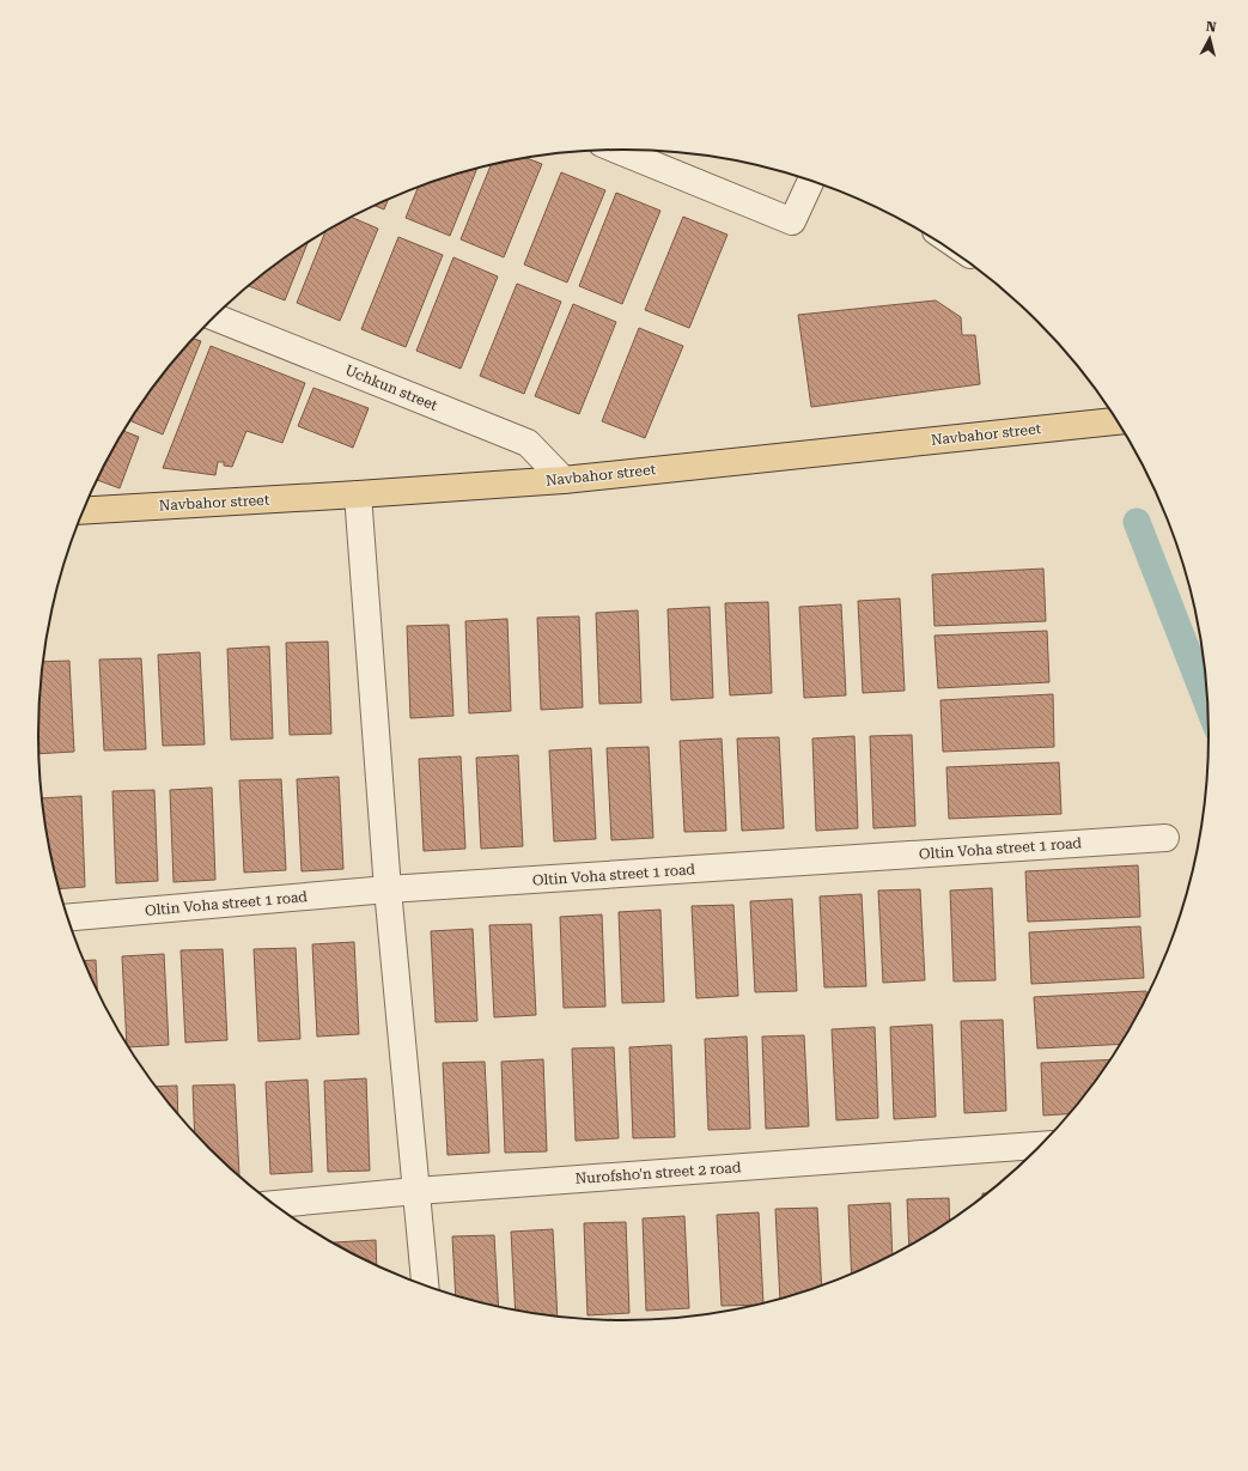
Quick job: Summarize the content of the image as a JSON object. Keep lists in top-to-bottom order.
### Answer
{
  "streets": {
    "main road": ["Navbahor street"],
    "street": ["Uchkun street", "Oltin Voha street 1 road", "Nurofsho'n street 2 road"]
  },
  "crossings": [
    ["Uchkun street", "Navbahor street"]
  ],
  "north": "top"
}
